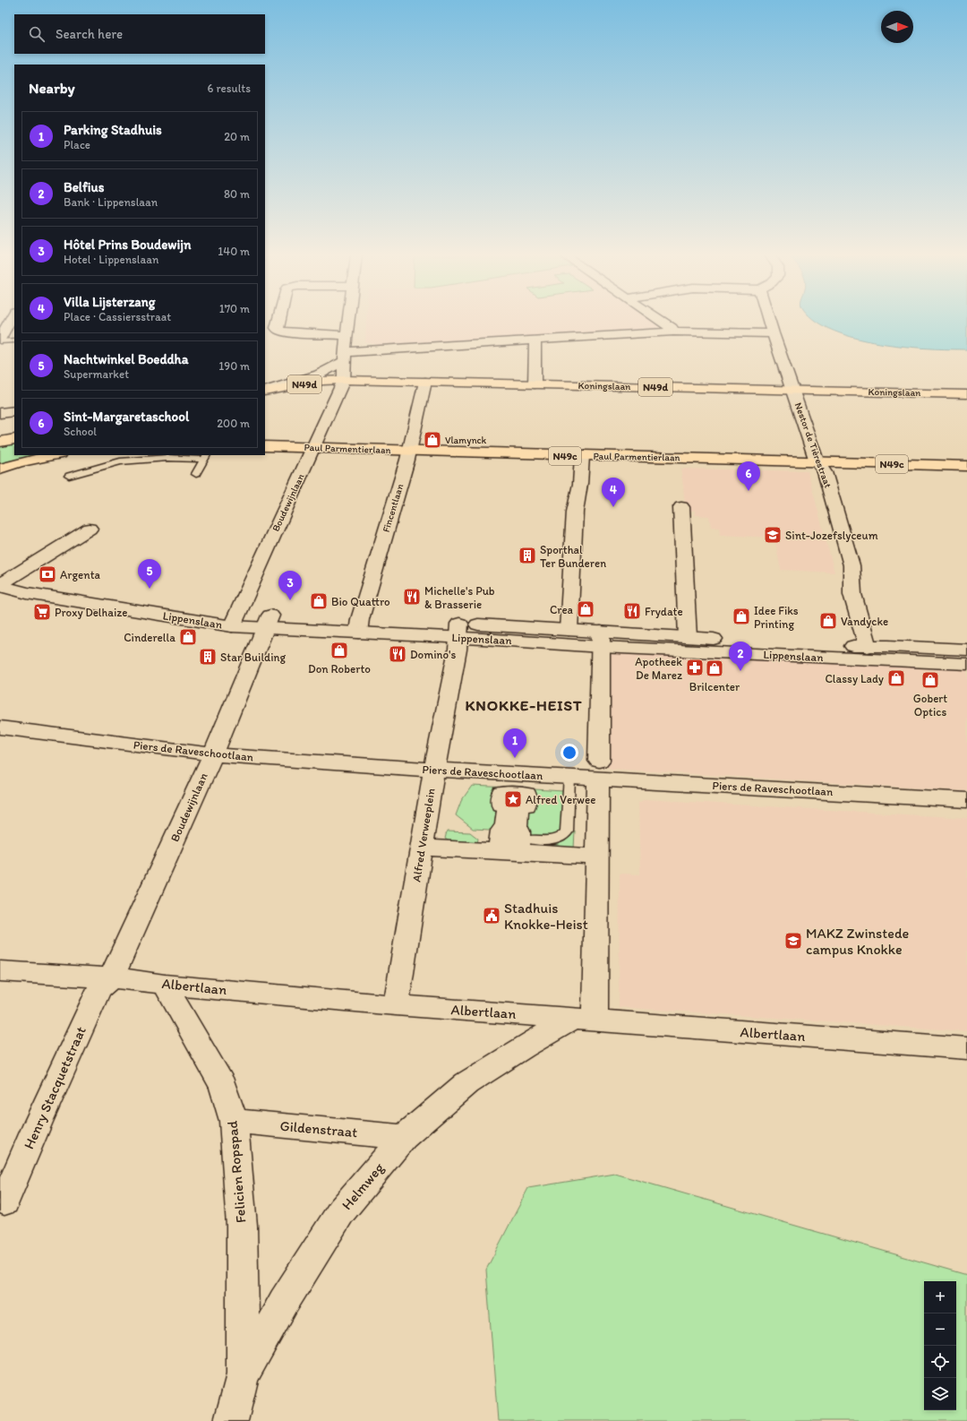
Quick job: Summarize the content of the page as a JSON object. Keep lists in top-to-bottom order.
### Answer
{
  "streets": {
    "main road": [
      "N49d",
      "Koningslaan",
      "Paul Parmentierlaan",
      "N49c"
    ],
    "street": [
      "Nestor de Tièrestraat",
      "Boudewijnlaan",
      "Fincentlaan",
      "Lippenslaan",
      "Piers de Raveschootlaan",
      "Alfred Verweeplein",
      "Albertlaan",
      "Henry Stacquetstraat",
      "Gildenstraat",
      "Felicien Ropspad",
      "Helmweg"
    ]
  },
  "crossings": [
    ["Koningslaan", "Nestor de Tièrestraat"],
    ["Koningslaan", "Boudewijnlaan"],
    ["Koningslaan", "Fincentlaan"],
    ["Nestor de Tièrestraat", "Paul Parmentierlaan"],
    ["Nestor de Tièrestraat", "Lippenslaan"],
    ["Paul Parmentierlaan", "Boudewijnlaan"],
    ["Paul Parmentierlaan", "Fincentlaan"],
    ["Boudewijnlaan", "Lippenslaan"],
    ["Boudewijnlaan", "Piers de Raveschootlaan"],
    ["Boudewijnlaan", "Albertlaan"],
    ["Boudewijnlaan", "Henry Stacquetstraat"],
    ["Fincentlaan", "Lippenslaan"],
    ["Lippenslaan", "Alfred Verweeplein"],
    ["Piers de Raveschootlaan", "Alfred Verweeplein"],
    ["Alfred Verweeplein", "Albertlaan"],
    ["Albertlaan", "Henry Stacquetstraat"],
    ["Albertlaan", "Felicien Ropspad"],
    ["Albertlaan", "Helmweg"],
    ["Gildenstraat", "Felicien Ropspad"],
    ["Gildenstraat", "Helmweg"],
    ["Felicien Ropspad", "Helmweg"]
  ],
  "districts": ["KNOKKE-HEIST"],
  "places": {
    "shop": [
      "Vlamynck",
      "Bio Quattro",
      "Crea",
      "Idee Fiks Printing",
      "Vandycke",
      "Cinderella",
      "Don Roberto",
      "Brilcenter",
      "Classy Lady",
      "Gobert Optics"
    ],
    "school or university": ["Sint-Jozefslyceum", "MAKZ Zwinstede campus Knokke"],
    "building": ["Sporthal Ter Bunderen", "Star Building"],
    "bank": ["Argenta"],
    "restaurant": ["Michelle's Pub & Brasserie", "Frydate", "Domino's"],
    "supermarket": ["Proxy Delhaize"],
    "pharmacy": ["Apotheek De Marez"],
    "place": ["Alfred Verwee"],
    "public building": ["Stadhuis Knokke-Heist"]
  },
  "north": "right",
  "page": {
    "search": "Search here",
    "heading": ["Nearby", "6 results"],
    "list": [
      {
        "mark": "1",
        "name": "Parking Stadhuis",
        "note": "Place",
        "value": "20 m"
      },
      {
        "mark": "2",
        "name": "Belfius",
        "note": "Bank · Lippenslaan",
        "value": "80 m"
      },
      {
        "mark": "3",
        "name": "Hôtel Prins Boudewijn",
        "note": "Hotel · Lippenslaan",
        "value": "140 m"
      },
      {
        "mark": "4",
        "name": "Villa Lijsterzang",
        "note": "Place · Cassiersstraat",
        "value": "170 m"
      },
      {
        "mark": "5",
        "name": "Nachtwinkel Boeddha",
        "note": "Supermarket",
        "value": "190 m"
      },
      {
        "mark": "6",
        "name": "Sint-Margaretaschool",
        "note": "School",
        "value": "200 m"
      }
    ],
    "pins": [
      "6",
      "4",
      "5",
      "3",
      "2",
      "1"
    ],
    "map_buttons": ["+", "−"]
  }
}
